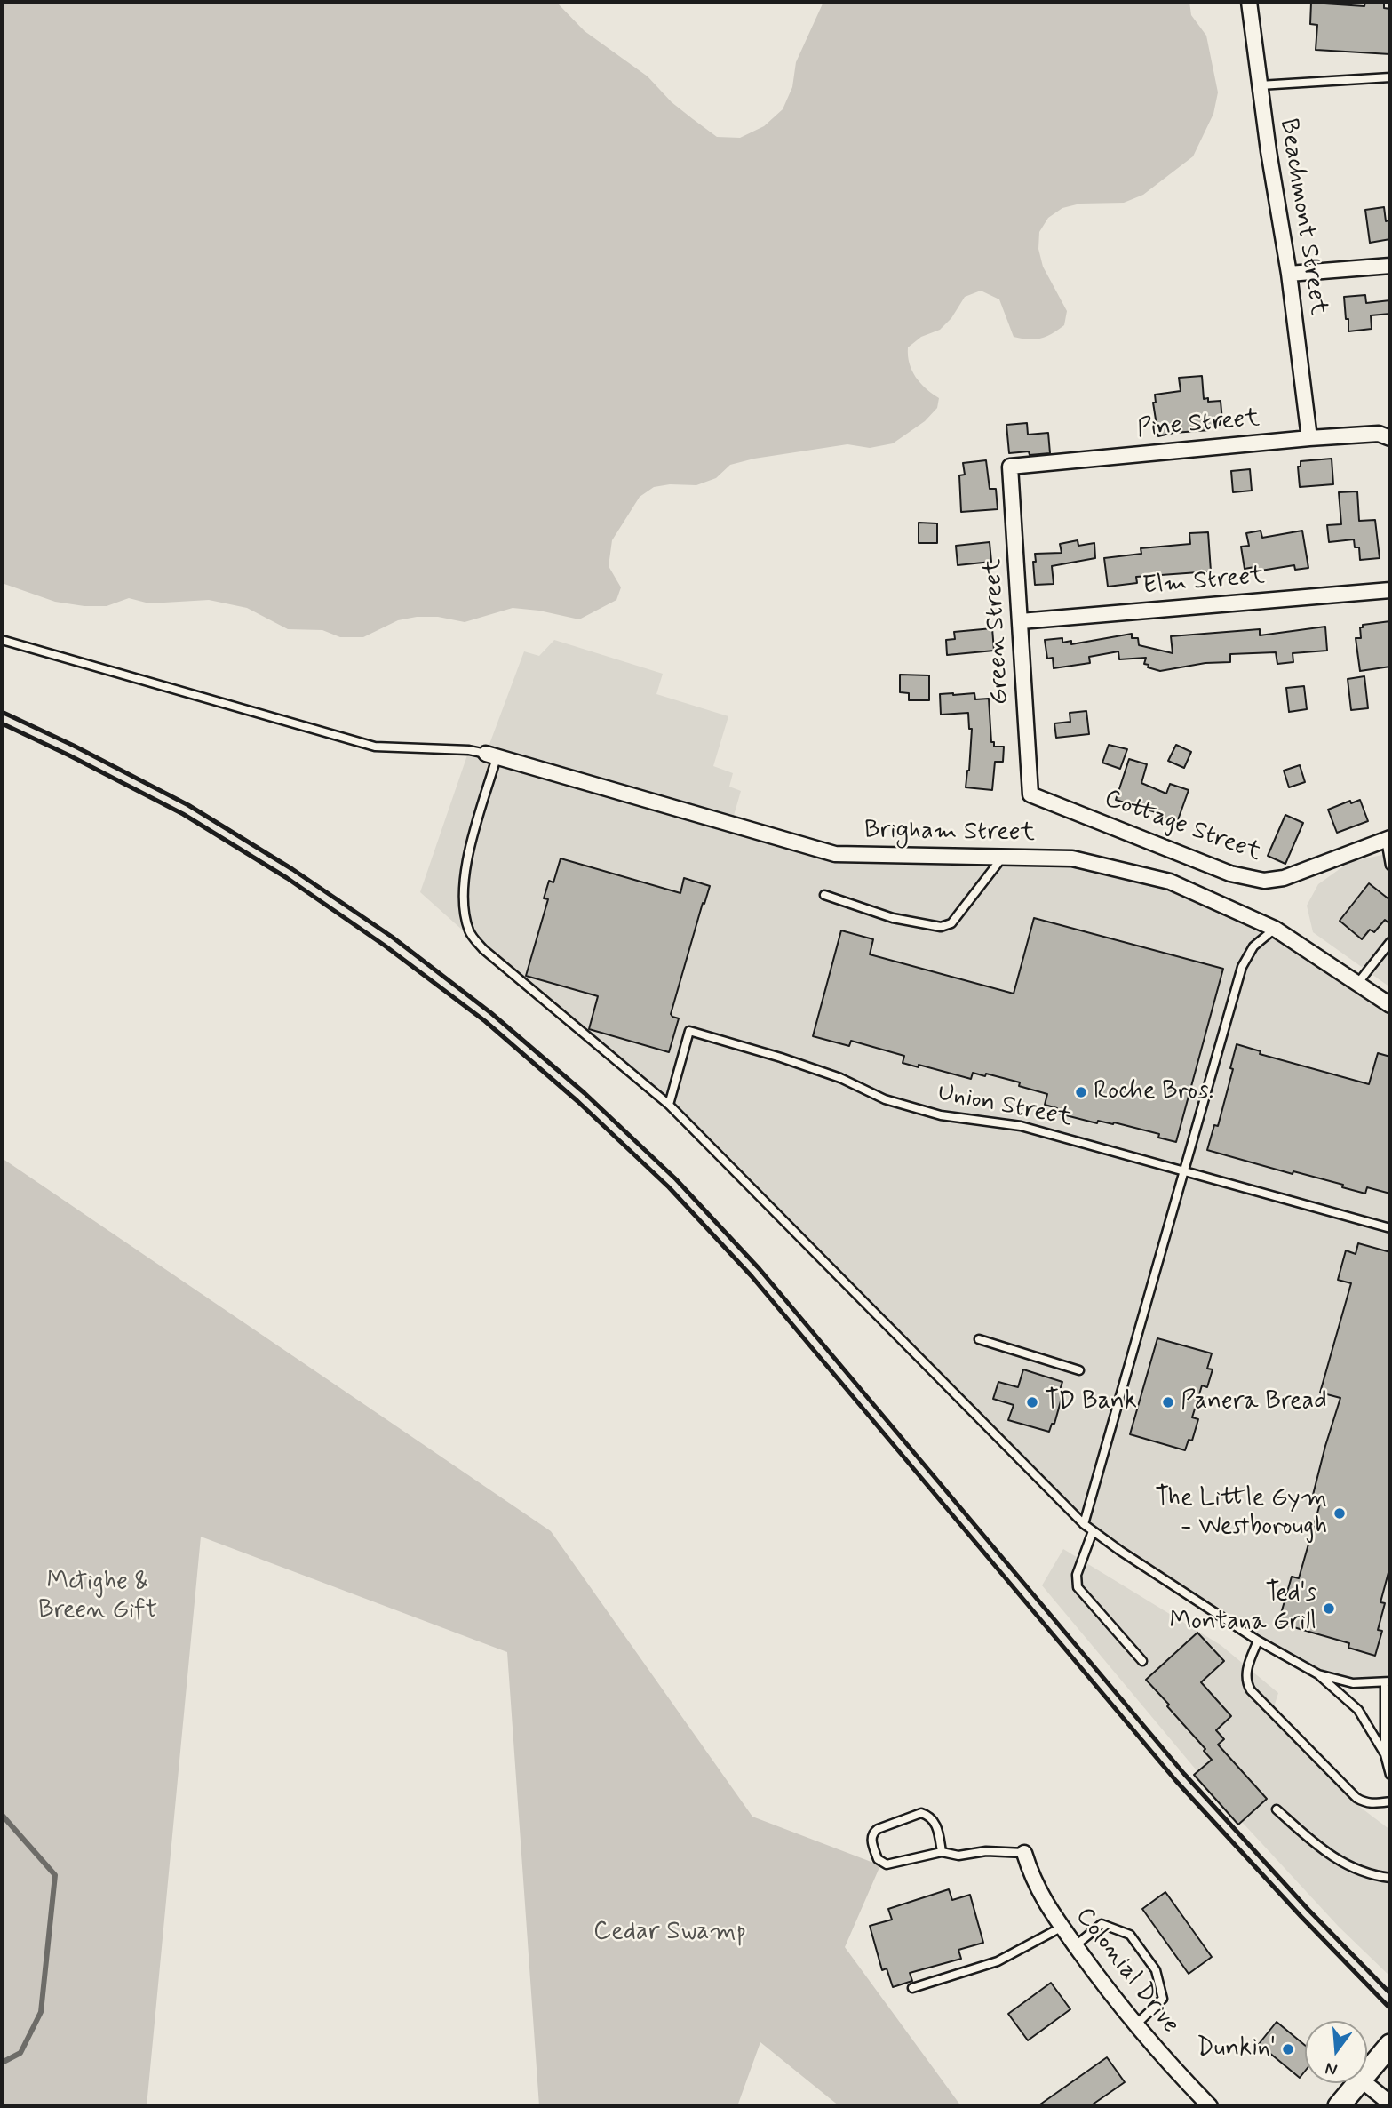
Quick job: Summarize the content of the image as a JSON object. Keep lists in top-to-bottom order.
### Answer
{
  "streets": {
    "street": [
      "Beachmont Street",
      "Pine Street",
      "Elm Street",
      "Green Street",
      "Cottage Street",
      "Brigham Street",
      "Colonial Drive"
    ],
    "lane": ["Union Street"]
  },
  "crossings": [
    ["Beachmont Street", "Pine Street"],
    ["Pine Street", "Green Street"],
    ["Elm Street", "Green Street"],
    ["Green Street", "Cottage Street"]
  ],
  "parks": ["Mctighe & Breen Gift", "Cedar Swamp"],
  "places": [
    "Roche Bros.",
    "TD Bank",
    "Panera Bread",
    "The Little Gym - Westborough",
    "Ted's Montana Grill",
    "Dunkin'"
  ],
  "north": "bottom"
}
